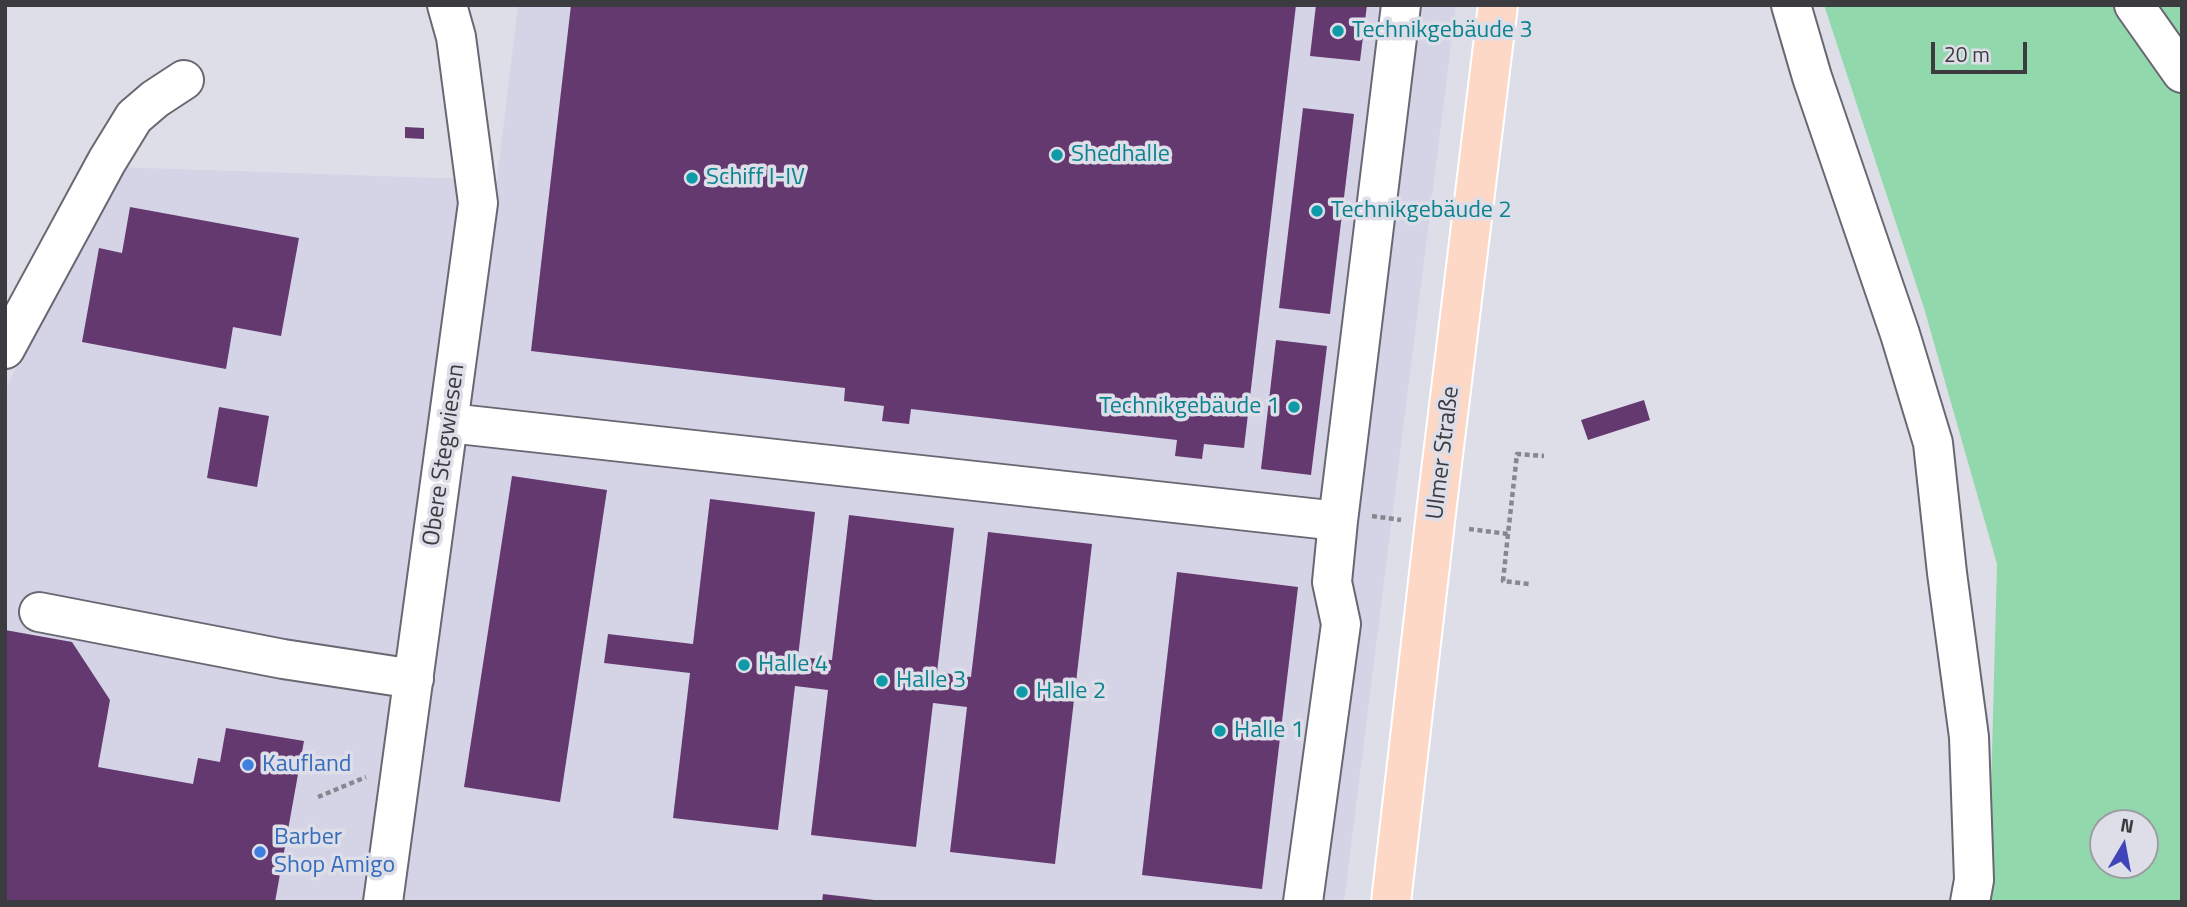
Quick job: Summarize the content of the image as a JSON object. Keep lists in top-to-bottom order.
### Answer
{
  "streets": {
    "main road": ["Ulmer Straße"],
    "street": ["Obere Stegwiesen"]
  },
  "places": [
    "Technikgebäude 3",
    "Shedhalle",
    "Schiff I-IV",
    "Technikgebäude 2",
    "Technikgebäude 1",
    "Halle 4",
    "Halle 3",
    "Halle 2",
    "Halle 1",
    "Kaufland",
    "Barber Shop Amigo"
  ],
  "scale_bar": "20 m",
  "north": "top"
}
